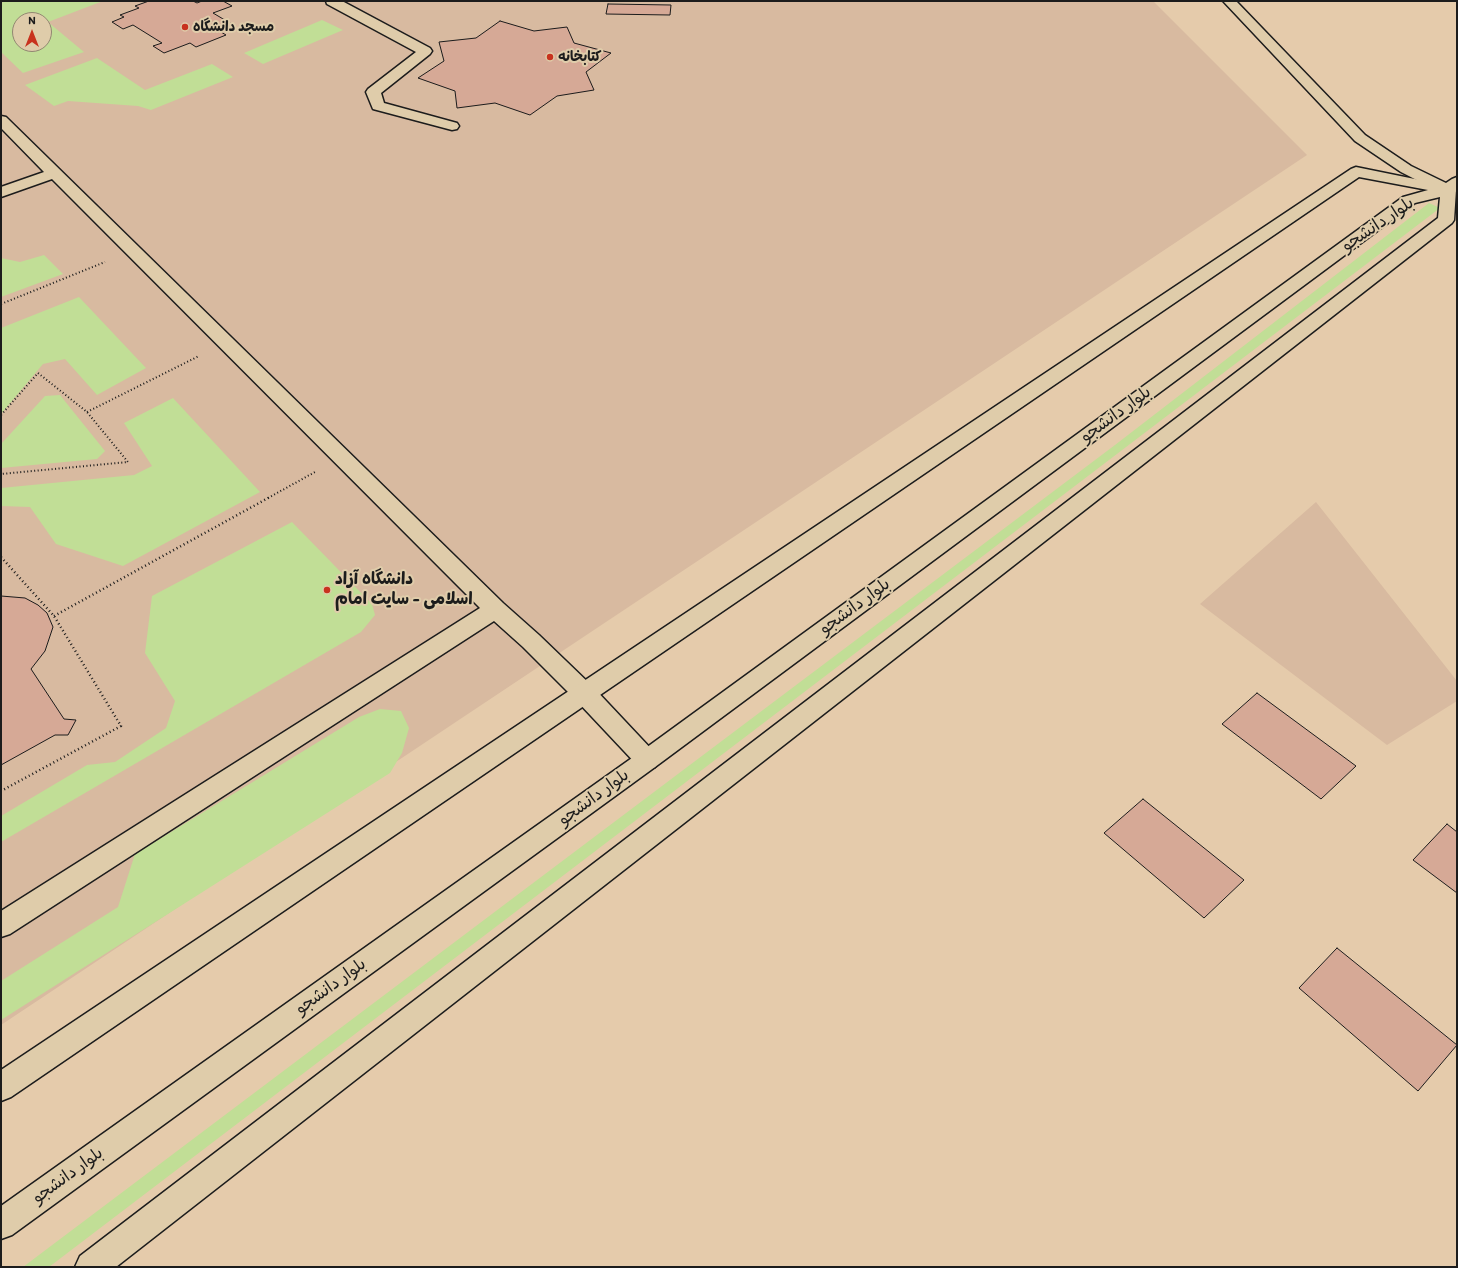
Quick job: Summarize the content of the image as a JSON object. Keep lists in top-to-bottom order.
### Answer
{
  "streets": {
    "main road": ["بلوار دانشجو"]
  },
  "places": ["مسجد دانشگاه", "کتابخانه", "دانشگاه آزاد اسلامی - سایت امام"],
  "north": "top"
}
